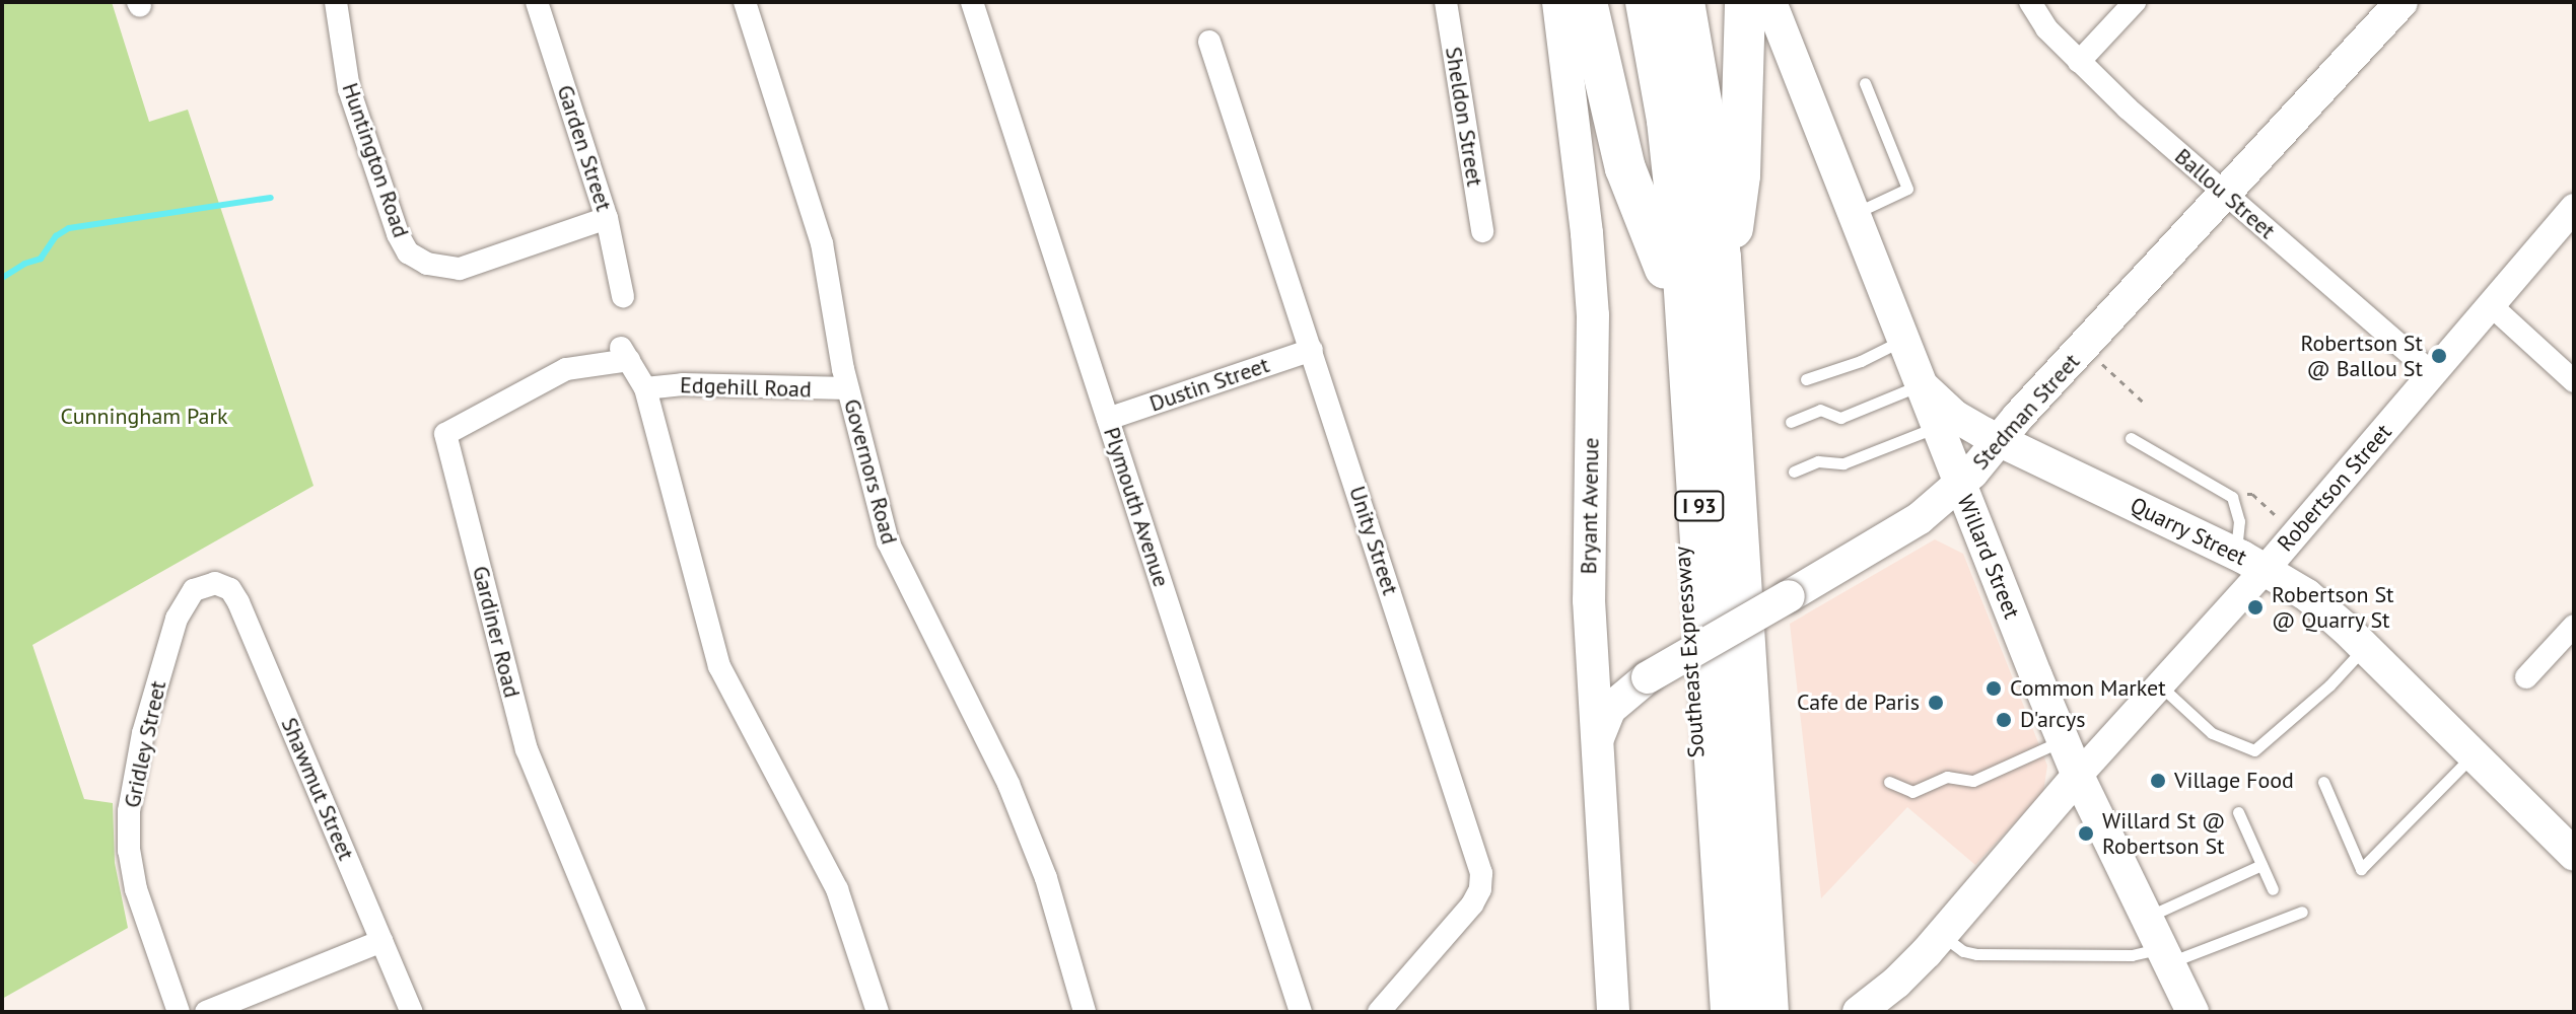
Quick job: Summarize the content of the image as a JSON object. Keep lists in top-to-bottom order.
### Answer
{
  "streets": {
    "highway": ["I 93", "Southeast Expressway"],
    "main road": [
      "Stedman Street",
      "Robertson Street",
      "Bryant Avenue",
      "Quarry Street",
      "Willard Street"
    ],
    "street": [
      "Sheldon Street",
      "Garden Street",
      "Huntington Road",
      "Ballou Street",
      "Dustin Street",
      "Edgehill Road",
      "Governors Road",
      "Plymouth Avenue",
      "Unity Street",
      "Gardiner Road",
      "Gridley Street",
      "Shawmut Street"
    ]
  },
  "crossings": [
    ["Garden Street", "Huntington Road"],
    ["Ballou Street", "Stedman Street"],
    ["Ballou Street", "Robertson Street"],
    ["Dustin Street", "Plymouth Avenue"],
    ["Dustin Street", "Unity Street"],
    ["Edgehill Road", "Governors Road"],
    ["Edgehill Road", "Gardiner Road"],
    ["Stedman Street", "Bryant Avenue"],
    ["Stedman Street", "Quarry Street"],
    ["Stedman Street", "Willard Street"],
    ["Robertson Street", "Quarry Street"],
    ["Robertson Street", "Willard Street"],
    ["Quarry Street", "Willard Street"],
    ["Gridley Street", "Shawmut Street"]
  ],
  "parks": ["Cunningham Park"],
  "places": [
    "Robertson St @ Ballou St",
    "Robertson St @ Quarry St",
    "Common Market",
    "Cafe de Paris",
    "D'arcys",
    "Village Food",
    "Willard St @ Robertson St"
  ]
}
